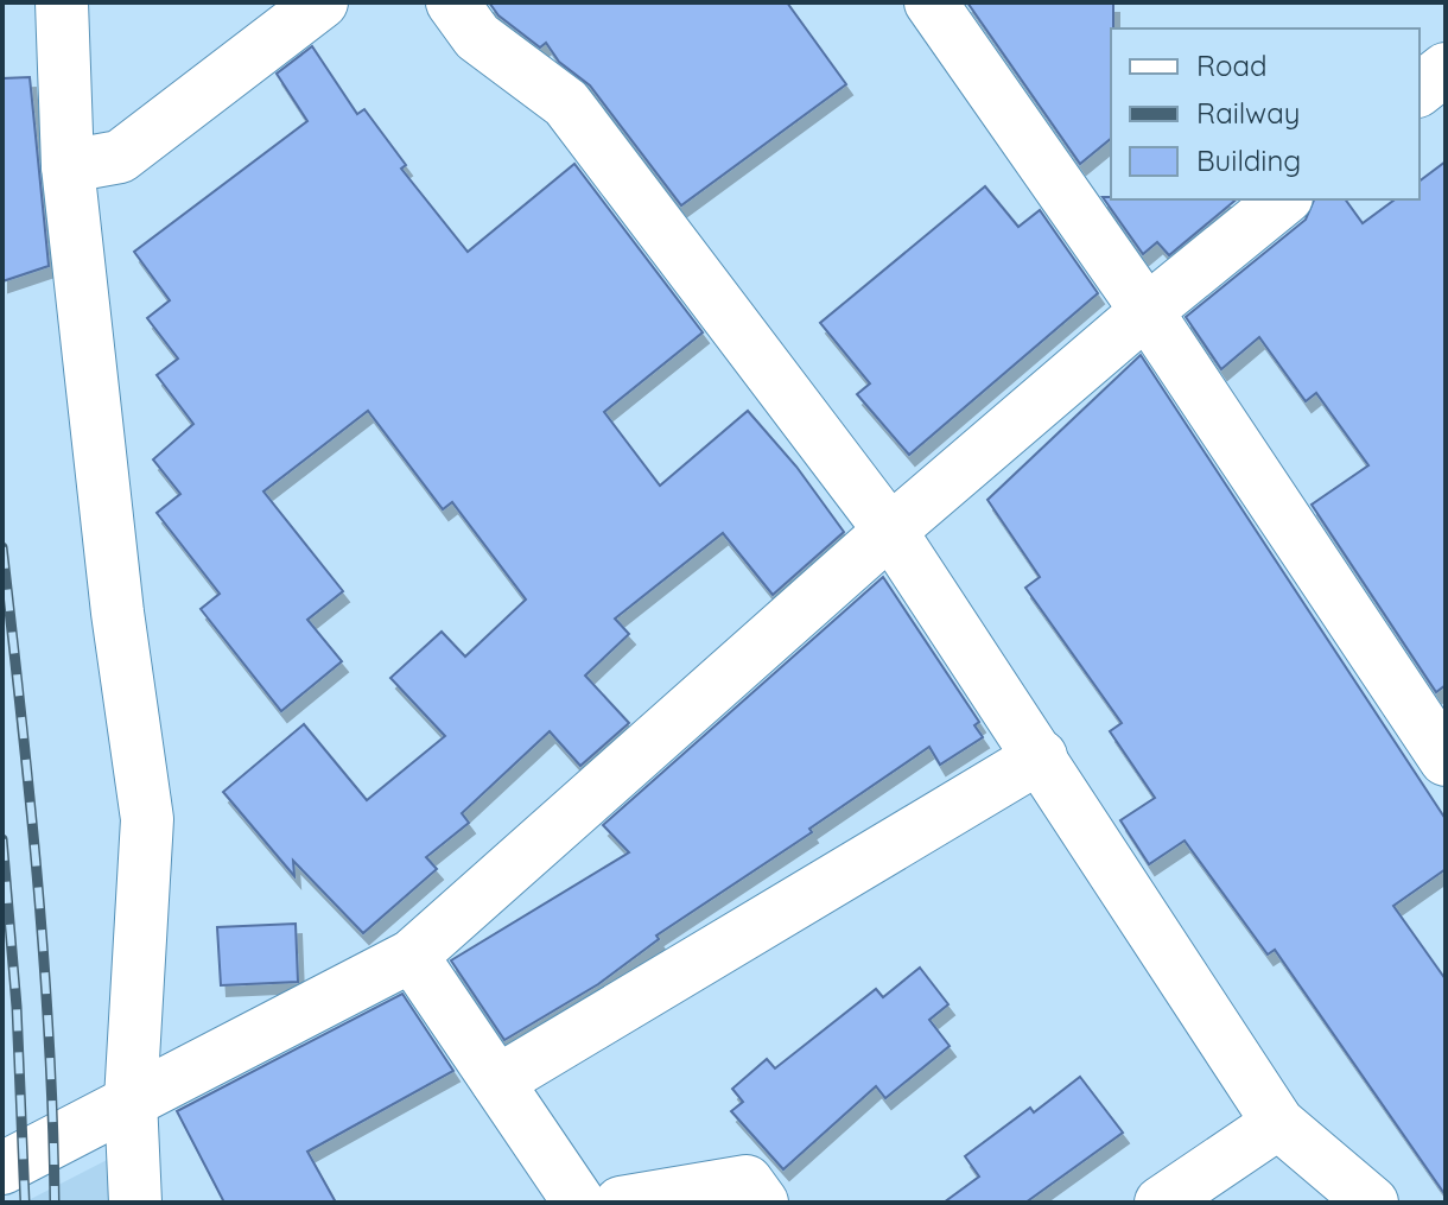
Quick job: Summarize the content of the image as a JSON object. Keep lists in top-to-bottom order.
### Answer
{
  "legend": ["Road", "Railway", "Building"]
}
